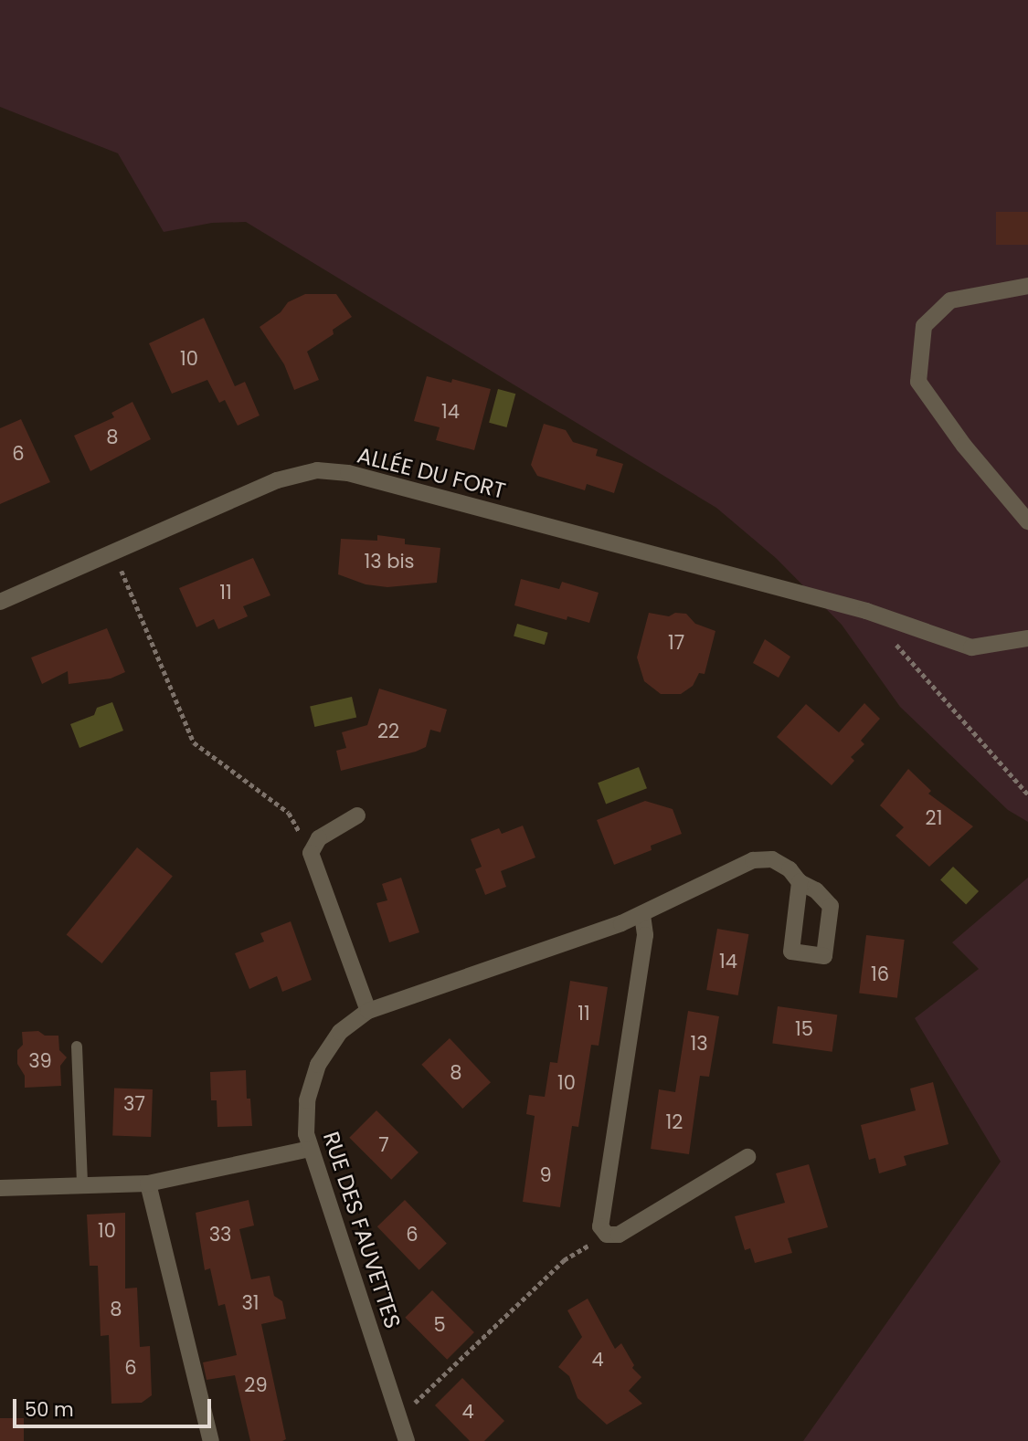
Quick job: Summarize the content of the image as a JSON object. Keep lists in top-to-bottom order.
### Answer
{
  "streets": {
    "street": ["ALLÉE DU FORT", "RUE DES FAUVETTES"]
  },
  "house_numbers": [
    "10",
    "14",
    "8",
    "6",
    "13 bis",
    "11",
    "17",
    "22",
    "21",
    "14",
    "16",
    "11",
    "15",
    "13",
    "39",
    "8",
    "10",
    "37",
    "12",
    "7",
    "9",
    "10",
    "33",
    "6",
    "31",
    "8",
    "5",
    "4",
    "6",
    "29",
    "4"
  ],
  "scale_bar": "50 m"
}
